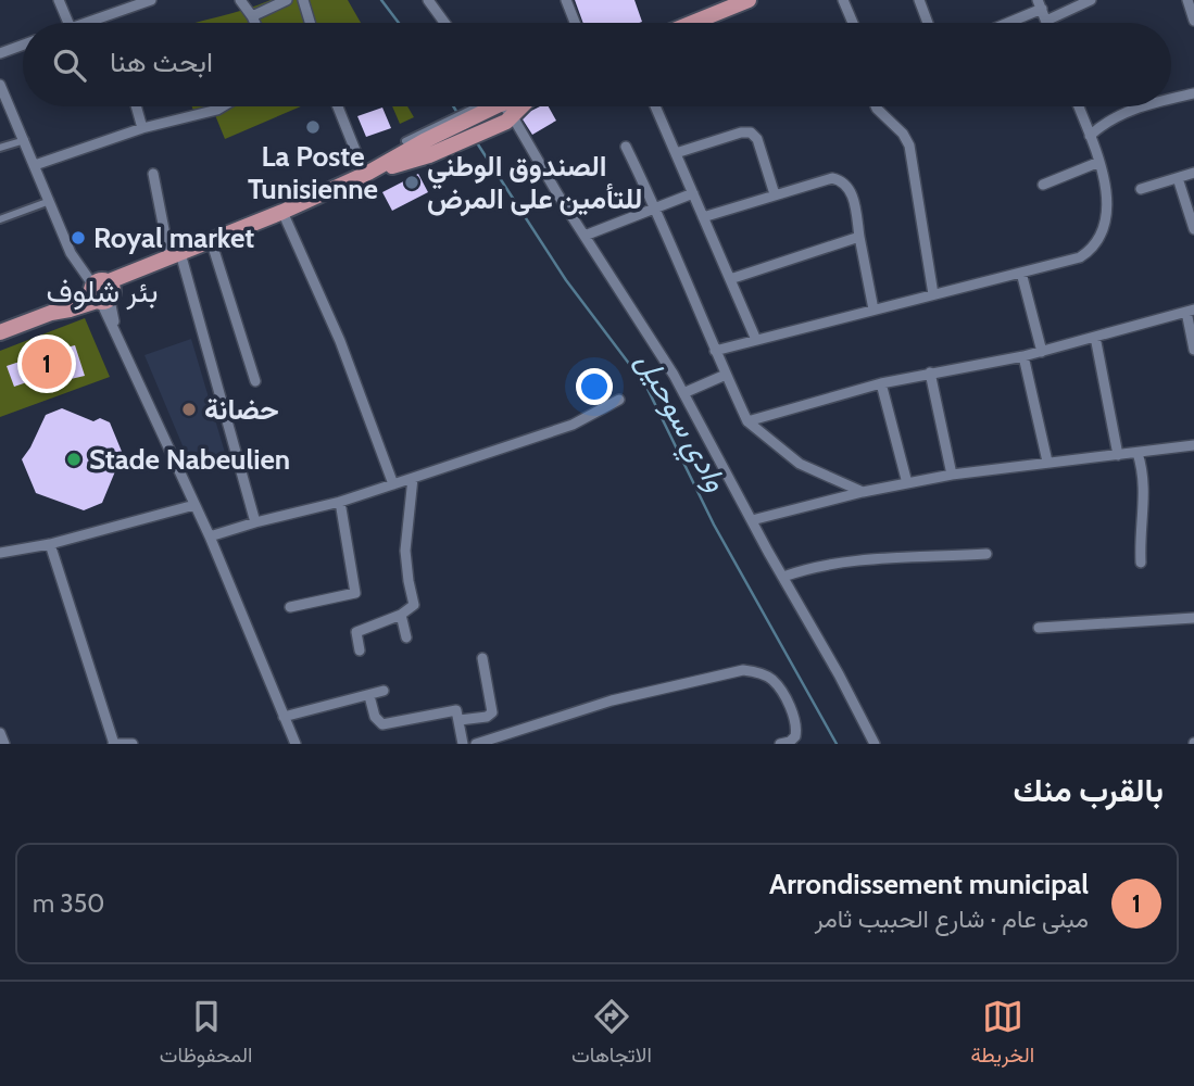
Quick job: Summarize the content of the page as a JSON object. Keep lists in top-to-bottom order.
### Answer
{
  "districts": ["بئر شلوف"],
  "water": ["وادي سوحيل"],
  "places": [
    "La Poste Tunisienne",
    "الصندوق الوطني للتأمين على المرض",
    "Royal market",
    "حضانة",
    "Stade Nabeulien"
  ],
  "page": {
    "search": "ابحث هنا",
    "pins": "1",
    "heading": "بالقرب منك",
    "list": [
      {
        "mark": "1",
        "name": "Arrondissement municipal",
        "note": "مبنى عام · شارع الحبيب ثامر",
        "value": "350 m"
      }
    ],
    "nav": ["الخريطة", "الاتجاهات", "المحفوظات"]
  }
}
